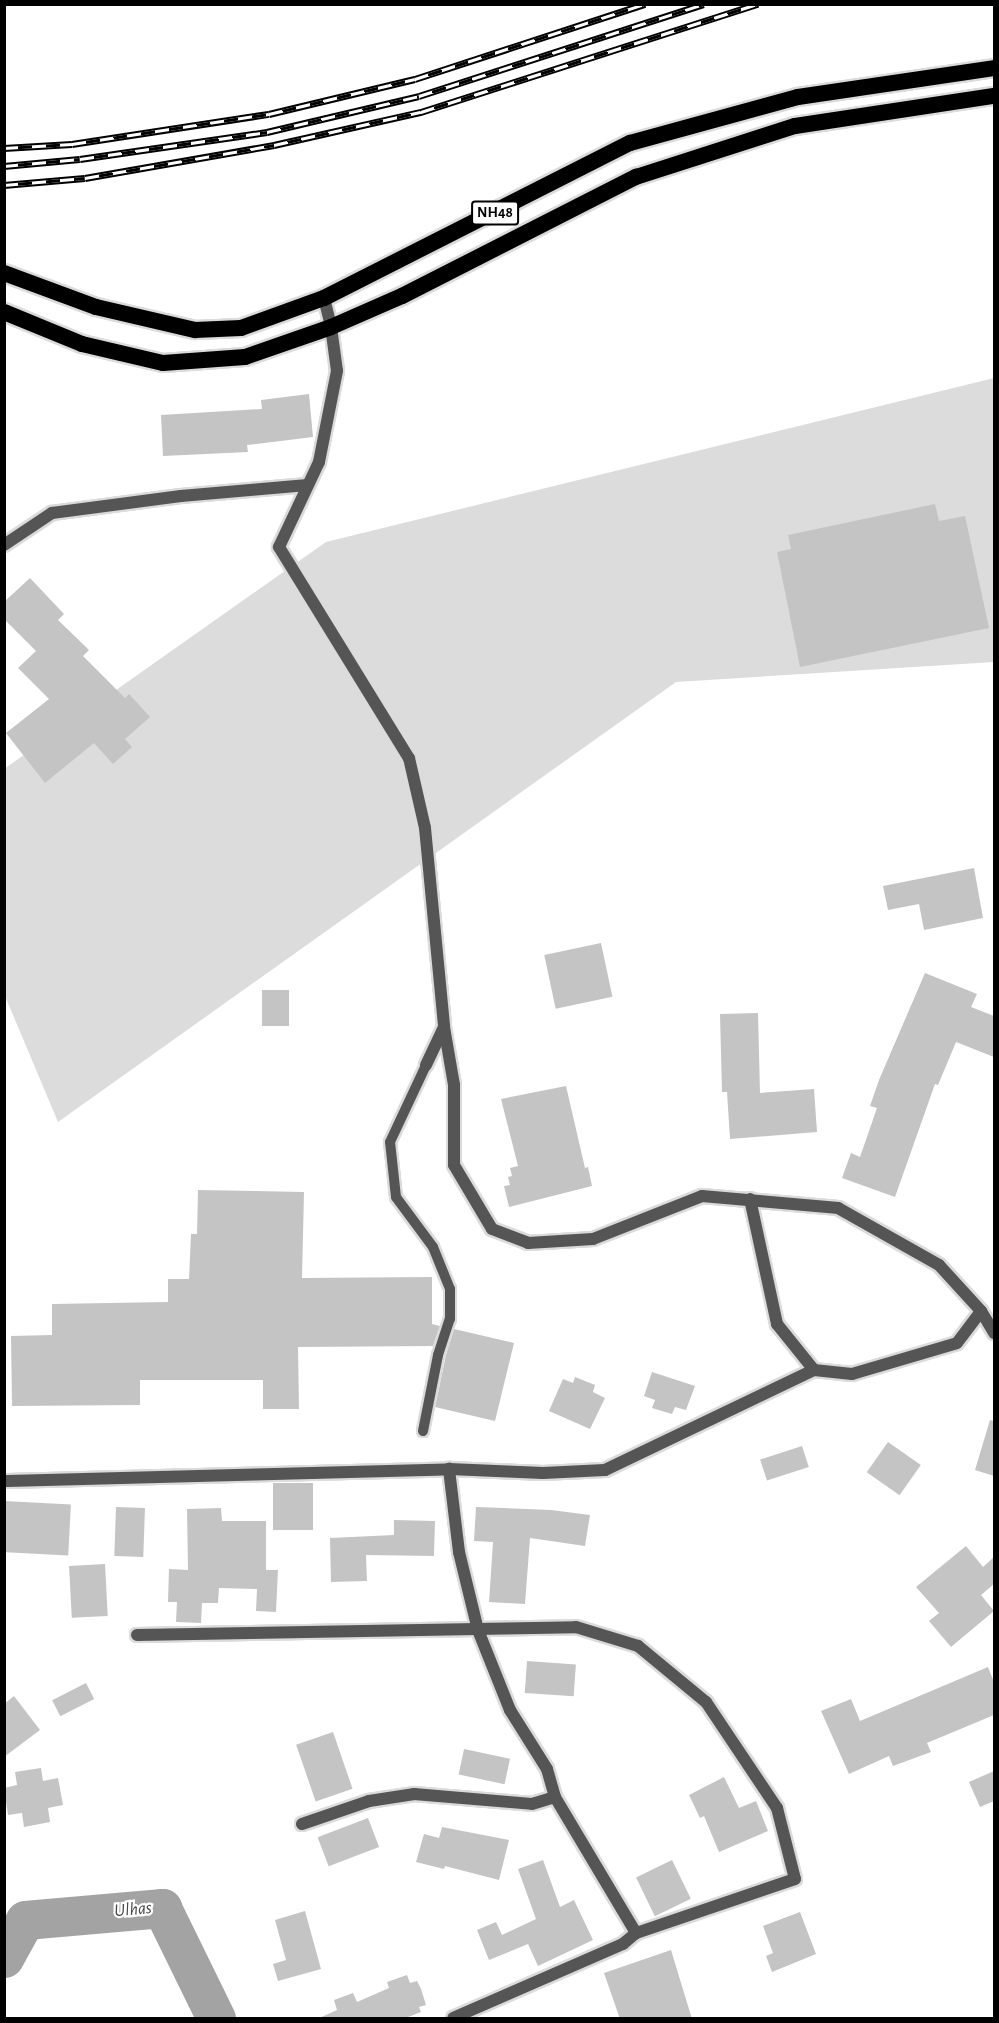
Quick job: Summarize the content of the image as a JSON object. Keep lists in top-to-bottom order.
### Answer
{
  "streets": {
    "highway": ["NH48"]
  },
  "water": ["Ulhas"]
}
